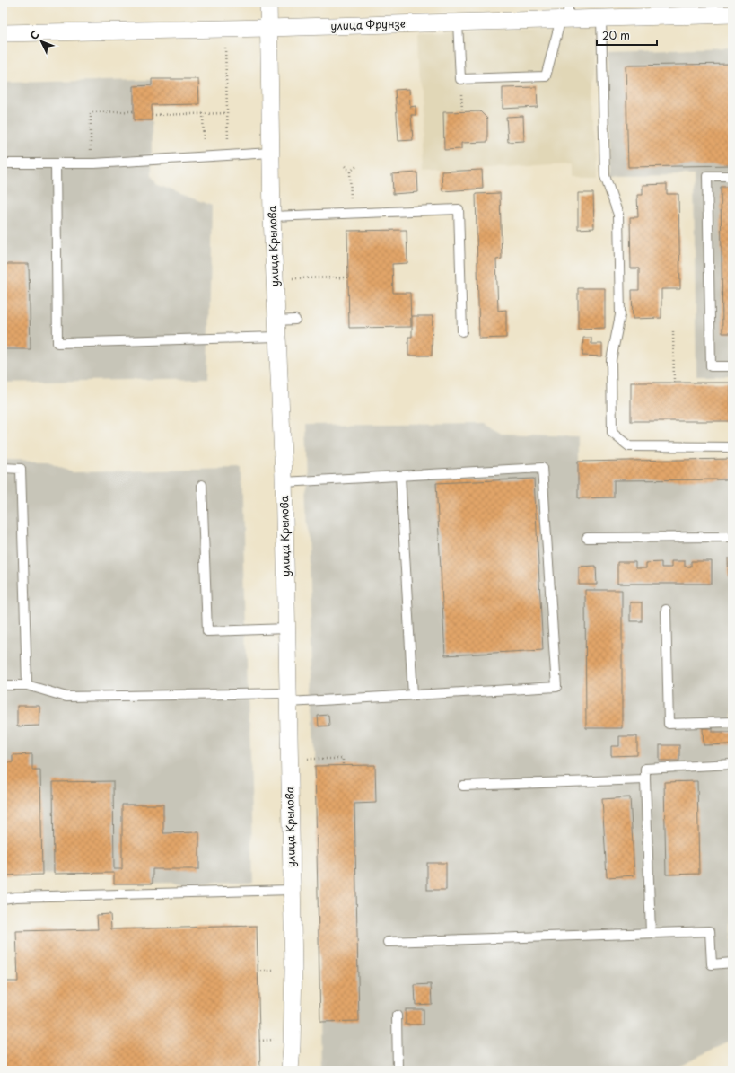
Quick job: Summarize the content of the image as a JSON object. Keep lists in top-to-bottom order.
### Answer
{
  "streets": {
    "street": ["улица Фрунзе", "улица Крылова"]
  },
  "crossings": [
    ["улица Фрунзе", "улица Крылова"]
  ],
  "scale_bar": "20 m",
  "north": "top left"
}
